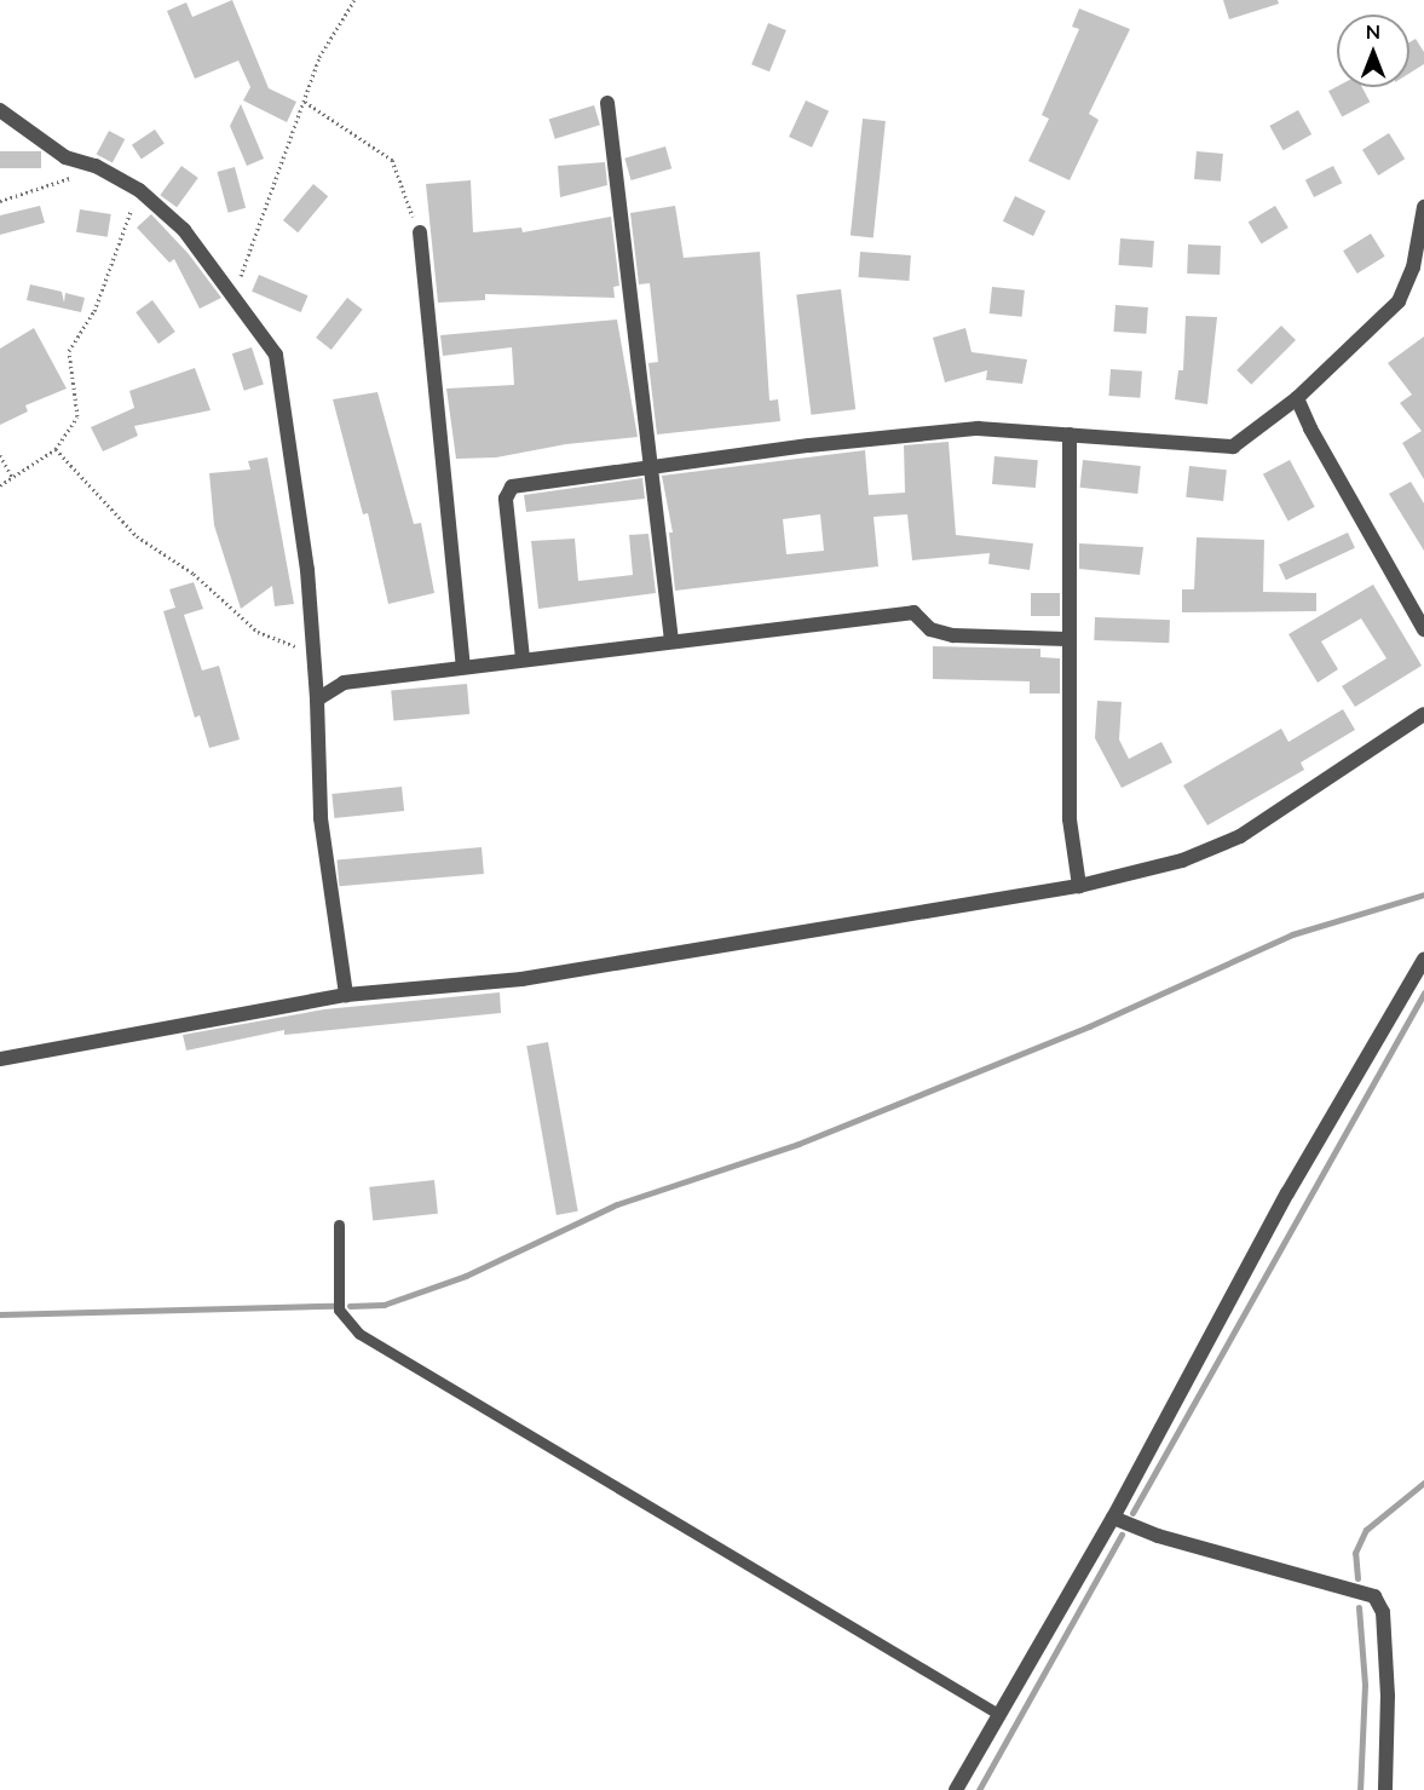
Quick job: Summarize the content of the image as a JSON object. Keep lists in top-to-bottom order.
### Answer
{
  "north": "top"
}
